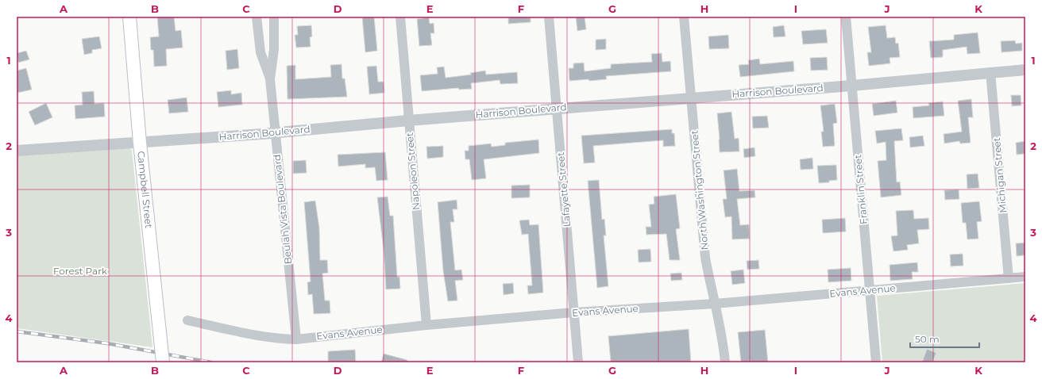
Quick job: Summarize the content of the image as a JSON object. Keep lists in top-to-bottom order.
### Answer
{
  "streets": {
    "main road": ["Campbell Street"],
    "street": [
      "Harrison Boulevard",
      "Napoleon Street",
      "Michigan Street",
      "Lafayette Street",
      "Franklin Street",
      "North Washington Street",
      "Beulah Vista Boulevard",
      "Evans Avenue"
    ]
  },
  "crossings": [
    ["Harrison Boulevard", "Napoleon Street"],
    ["Harrison Boulevard", "Michigan Street"],
    ["Harrison Boulevard", "Campbell Street"],
    ["Harrison Boulevard", "Lafayette Street"],
    ["Harrison Boulevard", "Franklin Street"],
    ["Harrison Boulevard", "North Washington Street"],
    ["Harrison Boulevard", "Beulah Vista Boulevard"],
    ["Napoleon Street", "Evans Avenue"],
    ["Michigan Street", "Evans Avenue"],
    ["Lafayette Street", "Evans Avenue"],
    ["Franklin Street", "Evans Avenue"],
    ["North Washington Street", "Evans Avenue"],
    ["Beulah Vista Boulevard", "Evans Avenue"]
  ],
  "parks": ["Forest Park"],
  "scale_bar": "50 m",
  "grid": {
    "columns": [
      "A",
      "B",
      "C",
      "D",
      "E",
      "F",
      "G",
      "H",
      "I",
      "J",
      "K"
    ],
    "rows": [
      "1",
      "2",
      "3",
      "4"
    ]
  }
}
